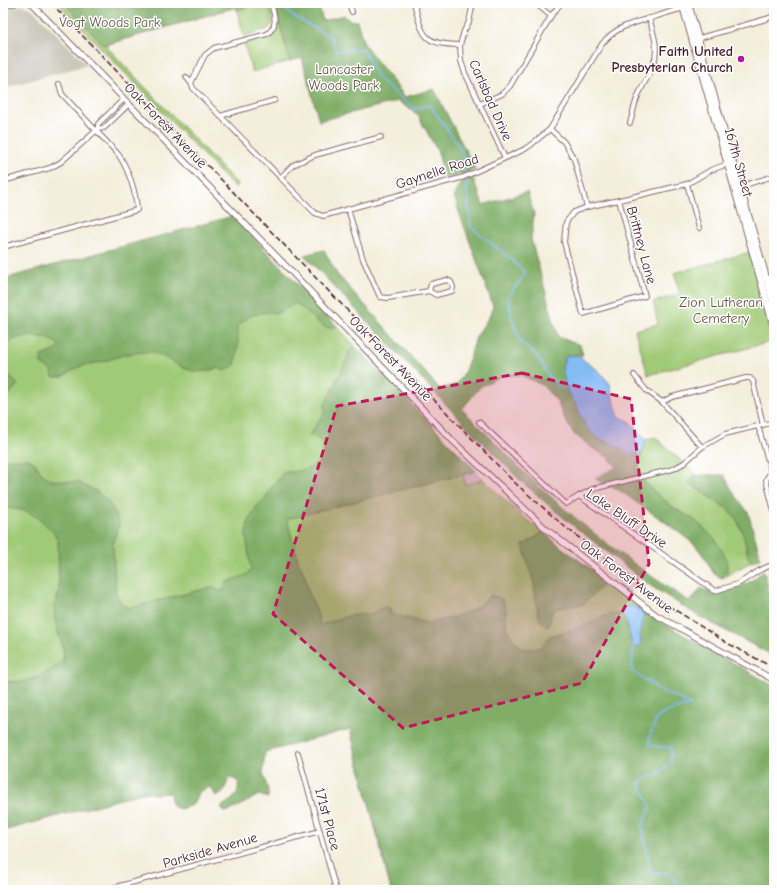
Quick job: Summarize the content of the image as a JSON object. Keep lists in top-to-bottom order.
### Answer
{
  "streets": {
    "main road": ["167th Street"],
    "street": [
      "Carlsbad Drive",
      "Oak Forest Avenue",
      "Gaynelle Road",
      "Brittney Lane",
      "Lake Bluff Drive",
      "171st Place",
      "Parkside Avenue"
    ]
  },
  "crossings": [
    ["Carlsbad Drive", "Gaynelle Road"],
    ["167th Street", "Gaynelle Road"],
    ["171st Place", "Parkside Avenue"]
  ],
  "parks": ["Vogt Woods Park", "Lancaster Woods Park", "Zion Lutheran Cemetery"],
  "places": ["Faith United Presbyterian Church"]
}
